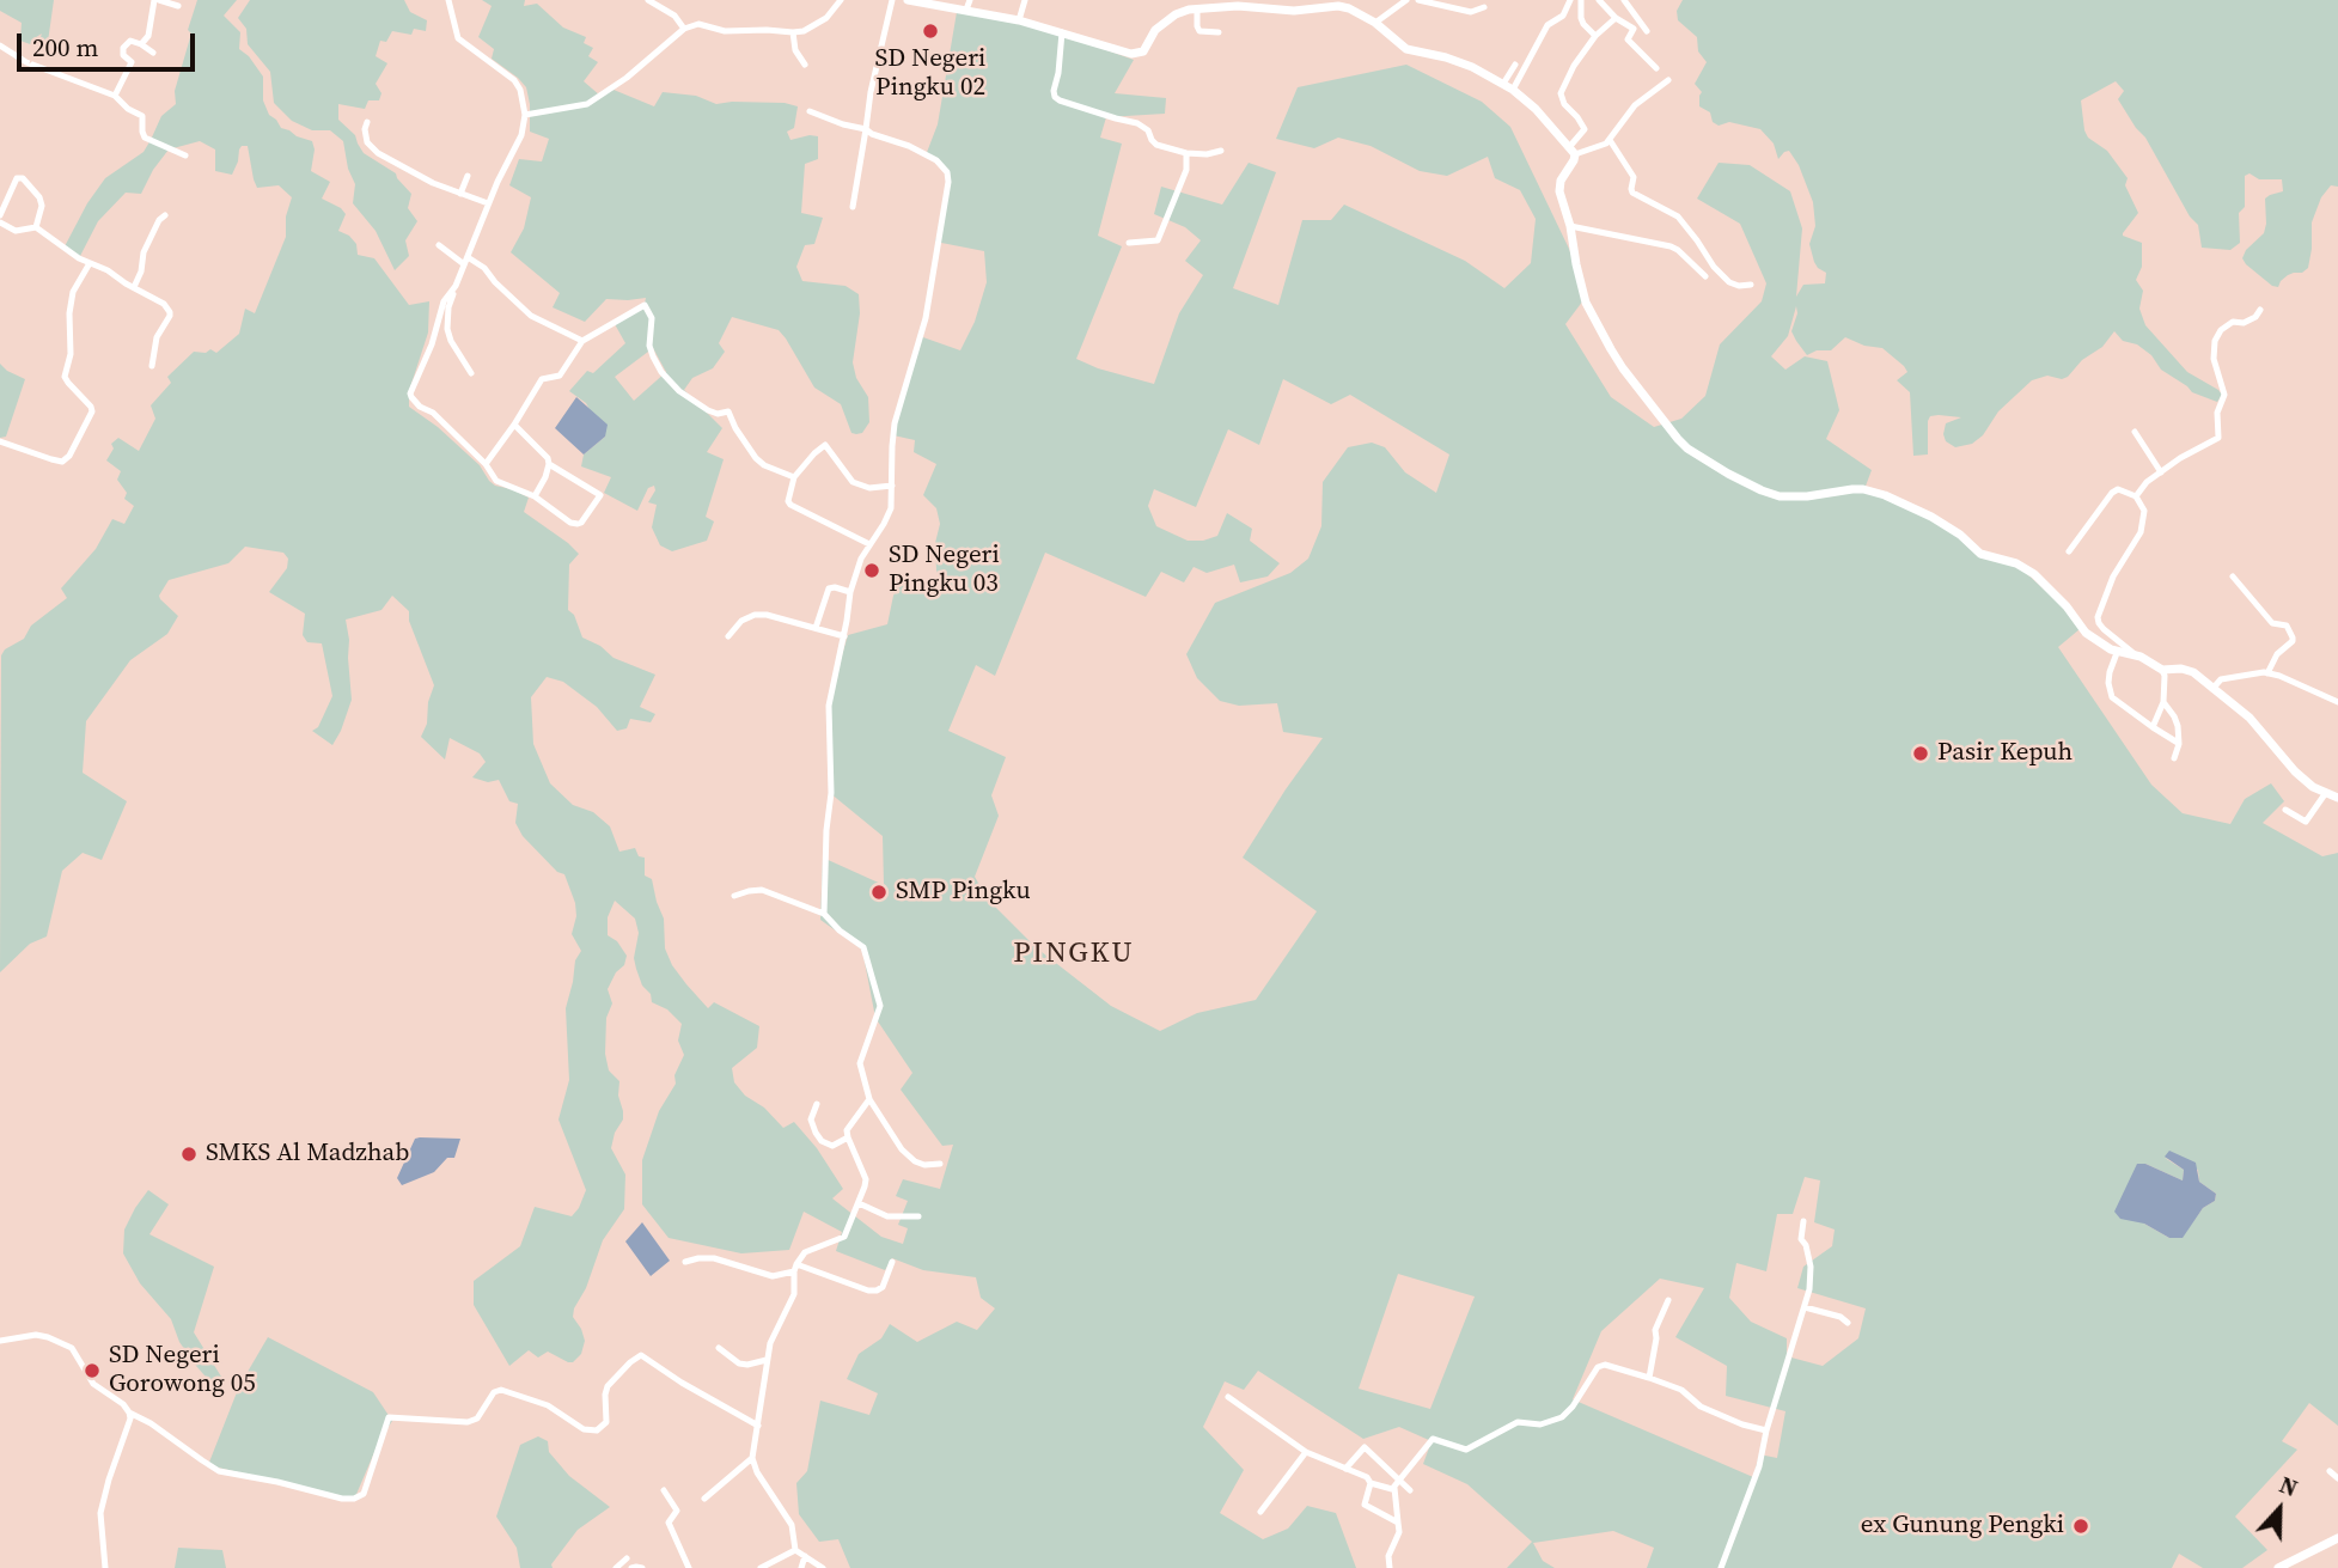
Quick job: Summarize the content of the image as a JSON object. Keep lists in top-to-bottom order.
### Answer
{
  "districts": ["PINGKU"],
  "places": [
    "SD Negeri Pingku 02",
    "SD Negeri Pingku 03",
    "Pasir Kepuh",
    "SMP Pingku",
    "SMKS Al Madzhab",
    "SD Negeri Gorowong 05",
    "ex Gunung Pengki"
  ],
  "scale_bar": "200 m",
  "north": "top"
}
